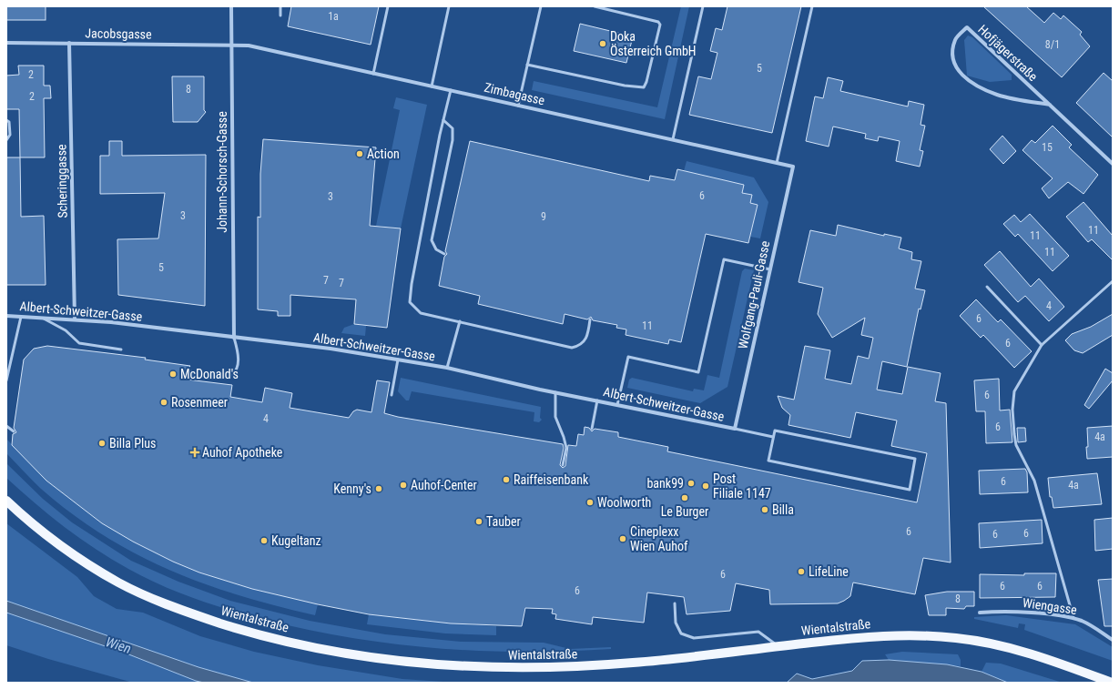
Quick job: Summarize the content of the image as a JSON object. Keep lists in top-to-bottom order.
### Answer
{
  "streets": {
    "main road": ["Wientalstraße"],
    "street": [
      "Jacobsgasse",
      "Hofjägerstraße",
      "Zimbagasse",
      "Johann-Schorsch-Gasse",
      "Scheringgasse",
      "Wolfgang-Pauli-Gasse",
      "Albert-Schweitzer-Gasse",
      "Wiengasse"
    ]
  },
  "crossings": [
    ["Jacobsgasse", "Zimbagasse"],
    ["Jacobsgasse", "Johann-Schorsch-Gasse"],
    ["Jacobsgasse", "Scheringgasse"],
    ["Zimbagasse", "Johann-Schorsch-Gasse"],
    ["Zimbagasse", "Wolfgang-Pauli-Gasse"],
    ["Johann-Schorsch-Gasse", "Albert-Schweitzer-Gasse"],
    ["Scheringgasse", "Albert-Schweitzer-Gasse"],
    ["Wolfgang-Pauli-Gasse", "Albert-Schweitzer-Gasse"]
  ],
  "water": ["Wien"],
  "places": {
    "other": [
      "Doka Österreich GmbH",
      "Action",
      "McDonald's",
      "Rosenmeer",
      "Billa Plus",
      "Raiffeisenbank",
      "bank99",
      "Auhof-Center",
      "Post Filiale 1147",
      "Kenny's",
      "Le Burger",
      "Woolworth",
      "Billa",
      "Tauber",
      "Cineplexx Wien Auhof",
      "Kugeltanz",
      "LifeLine"
    ],
    "health": ["Auhof Apotheke"]
  },
  "house_numbers": [
    "1a",
    "8/1",
    "5",
    "2",
    "8",
    "2",
    "15",
    "6",
    "3",
    "3",
    "9",
    "11",
    "11",
    "11",
    "5",
    "7",
    "7",
    "4",
    "6",
    "11",
    "6",
    "6",
    "4",
    "6",
    "4a",
    "6",
    "4a",
    "6",
    "6",
    "6",
    "6",
    "6",
    "6",
    "6",
    "8"
  ]
}
